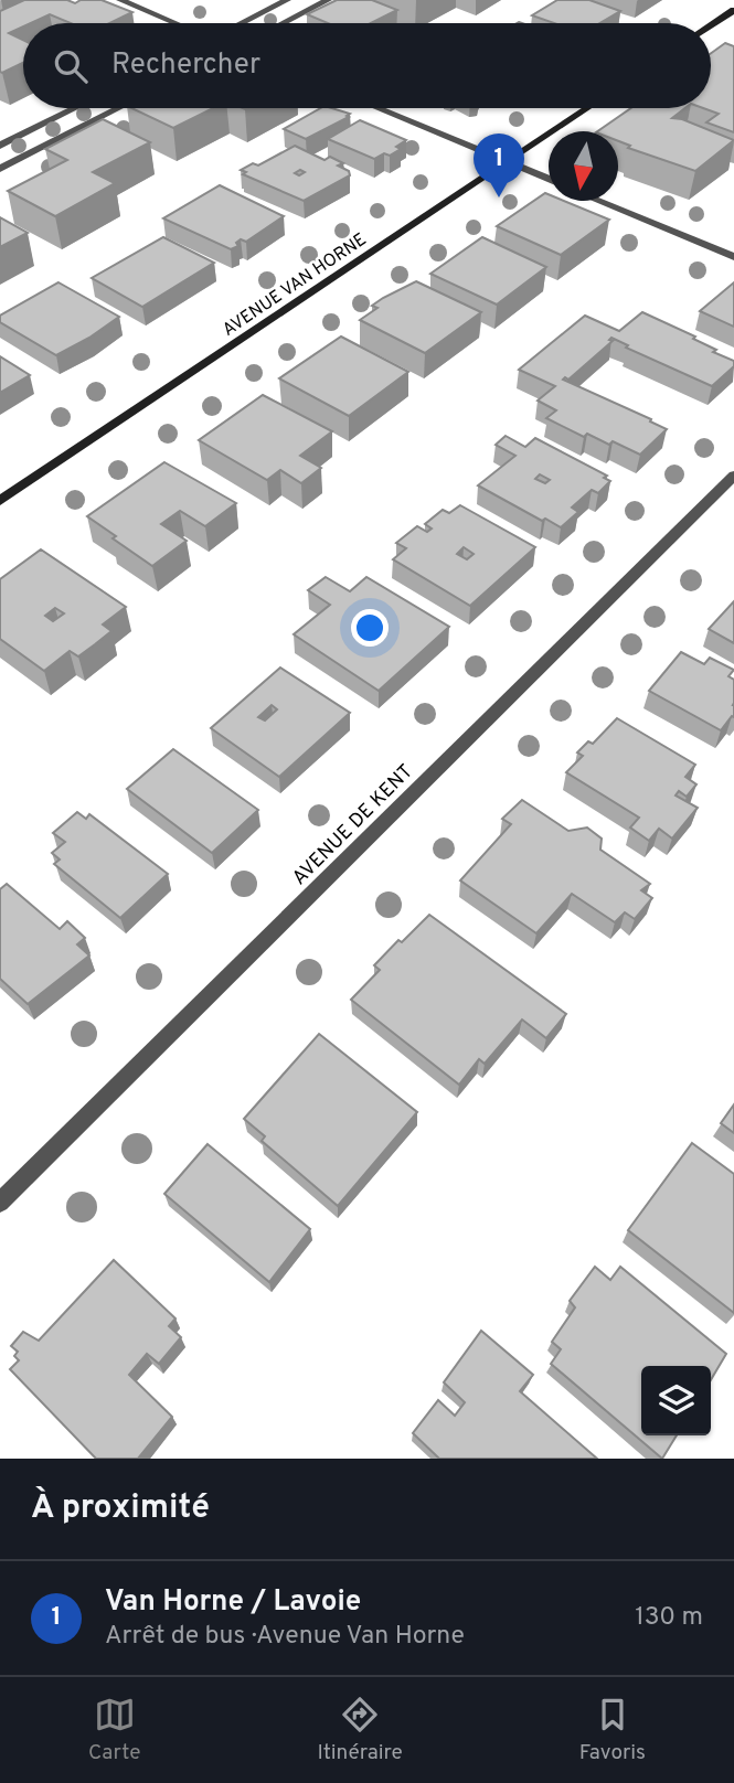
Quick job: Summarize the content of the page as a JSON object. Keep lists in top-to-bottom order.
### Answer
{
  "streets": {
    "main road": ["AVENUE VAN HORNE"],
    "street": ["AVENUE DE KENT"]
  },
  "north": "bottom",
  "page": {
    "search": "Rechercher",
    "pins": "1",
    "heading": "À proximité",
    "list": [
      {
        "mark": "1",
        "name": "Van Horne / Lavoie",
        "note": "Arrêt de bus · Avenue Van Horne",
        "value": "130 m"
      }
    ],
    "nav": ["Carte", "Itinéraire", "Favoris"]
  }
}
